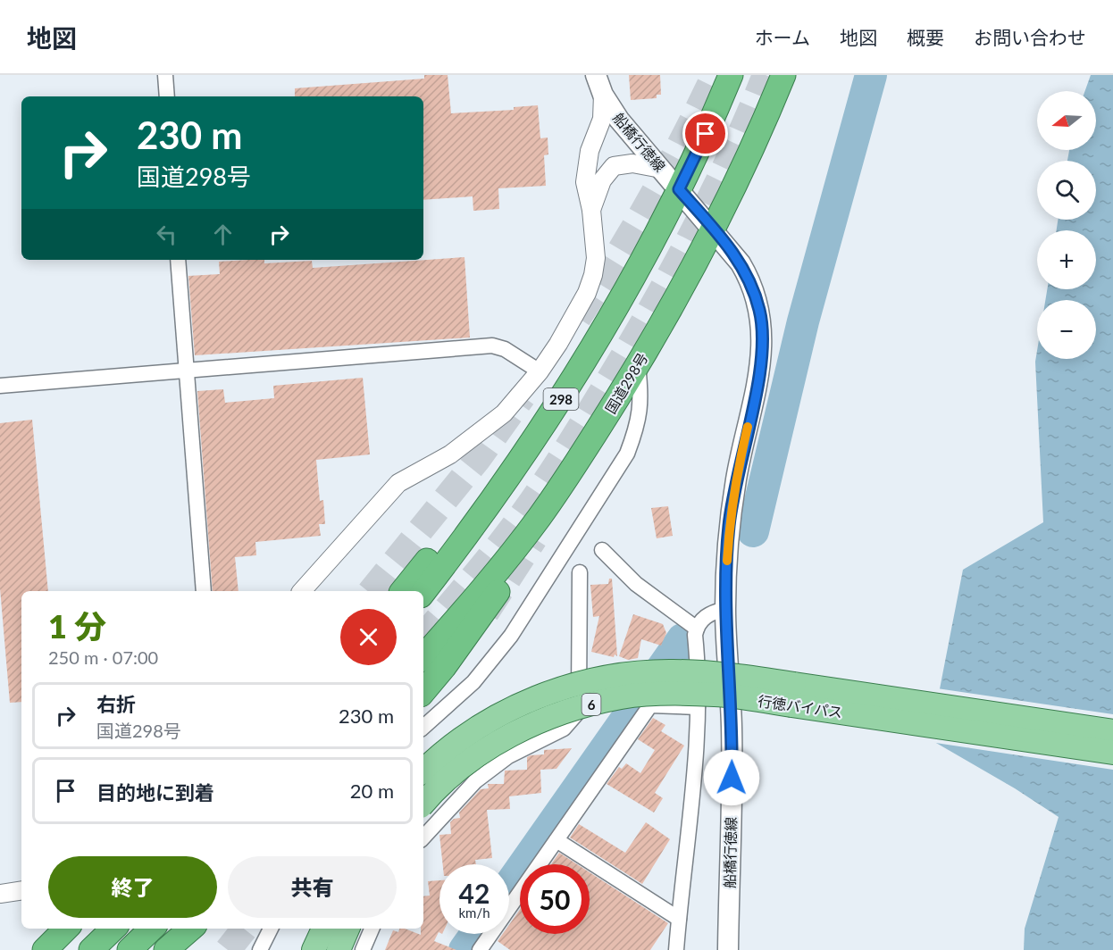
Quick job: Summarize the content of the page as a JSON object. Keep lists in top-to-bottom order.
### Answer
{
  "streets": {
    "highway": ["国道298号", "298"],
    "main road": ["船橋行徳線", "6", "行徳バイパス"]
  },
  "crossings": [
    ["船橋行徳線", "国道298号"],
    ["船橋行徳線", "298"]
  ],
  "north": "left",
  "page": {
    "header": "地図",
    "nav": [
      "ホーム",
      "地図",
      "概要",
      "お問い合わせ"
    ],
    "map_buttons": ["+", "−"],
    "turn": ["230 m", "国道298号"],
    "heading": ["1 分", "250 m · 07:00"],
    "list": [
      {
        "name": "右折",
        "note": "国道298号",
        "value": "230 m"
      },
      {
        "name": "目的地に到着",
        "value": "20 m"
      }
    ],
    "buttons": ["終了", "共有"],
    "speed": "42 km/h",
    "limit": "50"
  }
}
